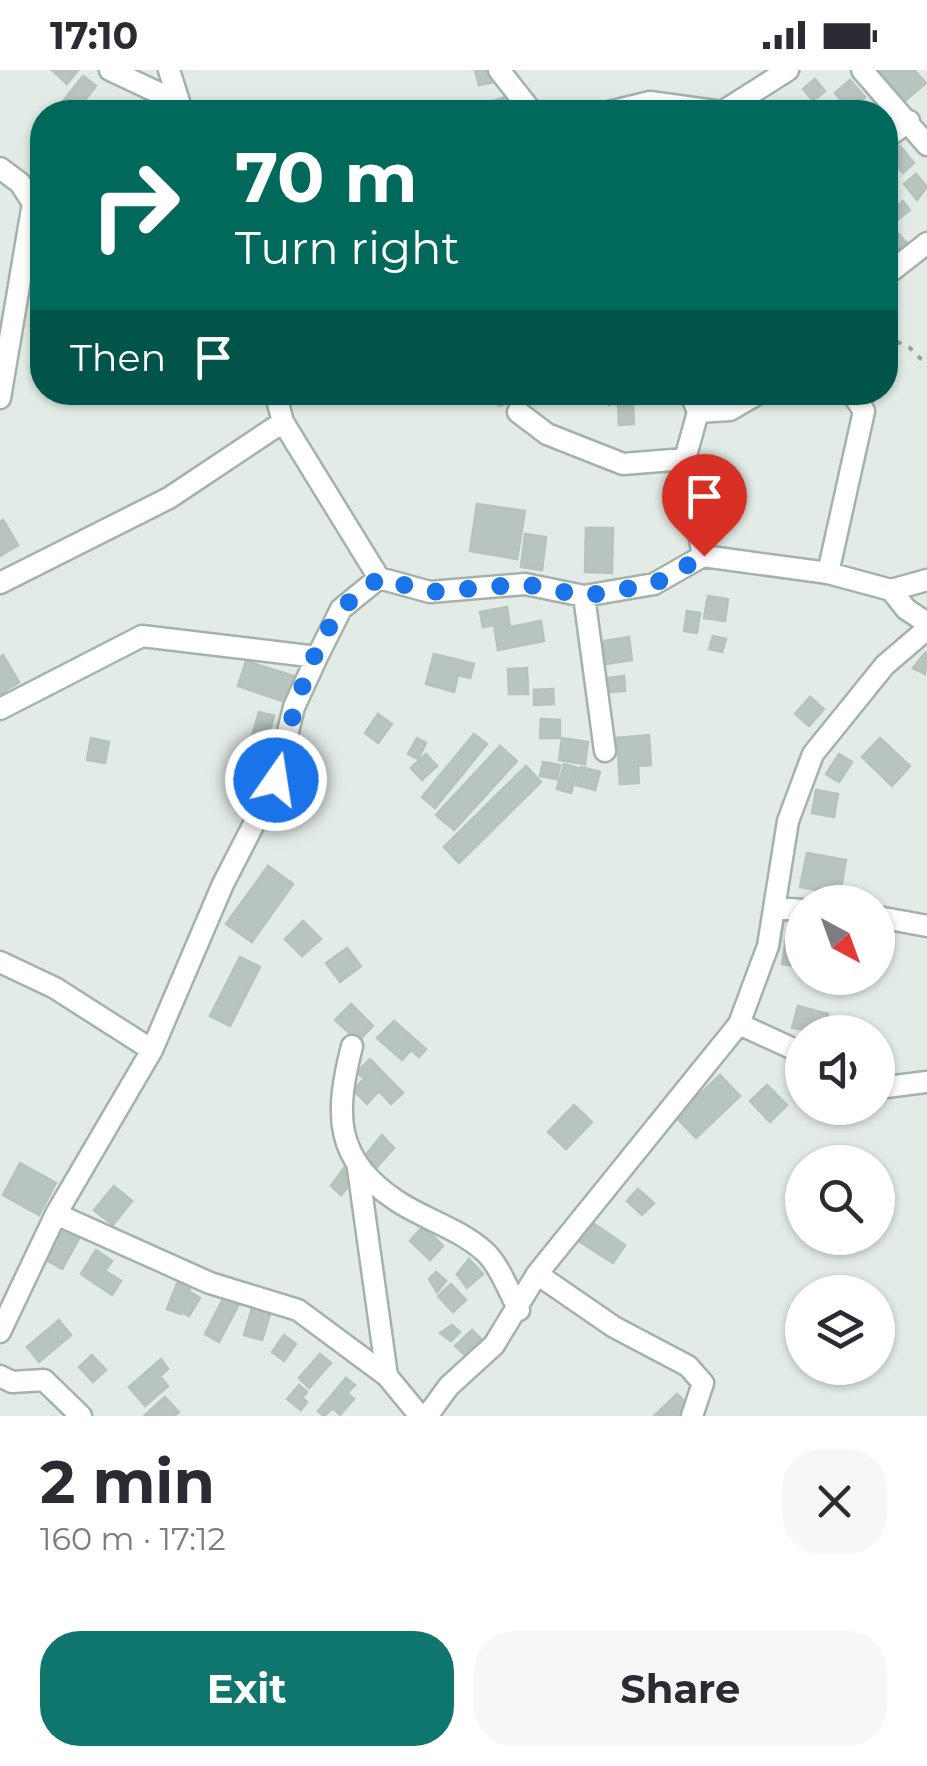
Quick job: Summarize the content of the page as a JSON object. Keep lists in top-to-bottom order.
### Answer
{
  "north": "bottom right",
  "page": {
    "status": "17:10",
    "turn": ["70 m", "Turn right"],
    "then": "Then",
    "heading": ["2 min", "160 m · 17:12"],
    "buttons": ["Exit", "Share"]
  }
}
